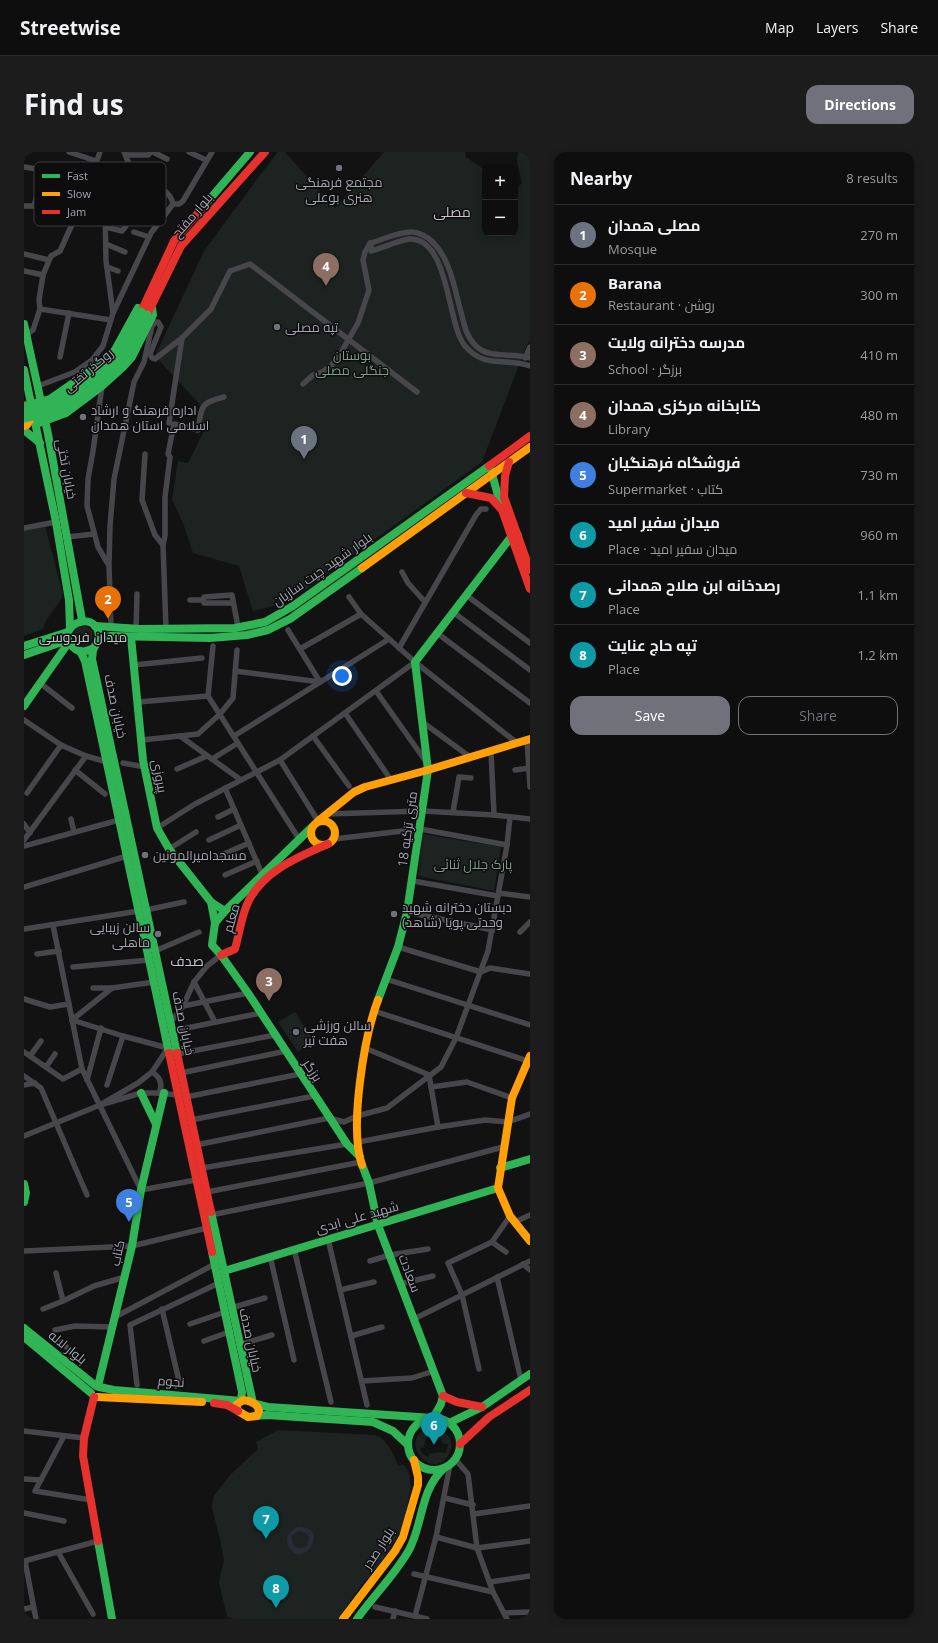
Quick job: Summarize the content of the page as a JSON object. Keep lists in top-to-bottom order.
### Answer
{
  "streets": {
    "main road": [
      "بلوار مفتح",
      "روگذر تختی",
      "خیابان تختی",
      "بلوار شهید چیت سازیان",
      "خیابان صدف",
      "پیروزی",
      "18 متری تزکیه",
      "معلم",
      "برزگر",
      "شهید علی ابدی",
      "کتاب",
      "سعادت",
      "بلوار لاله",
      "نجوم",
      "بلوار صدر"
    ]
  },
  "crossings": [
    ["بلوار مفتح", "روگذر تختی"],
    ["خیابان تختی", "بلوار شهید چیت سازیان"],
    ["خیابان تختی", "خیابان صدف"],
    ["بلوار شهید چیت سازیان", "خیابان صدف"],
    ["بلوار شهید چیت سازیان", "پیروزی"],
    ["خیابان صدف", "شهید علی ابدی"],
    ["خیابان صدف", "نجوم"],
    ["18 متری تزکیه", "برزگر"],
    ["18 متری تزکیه", "سعادت"],
    ["معلم", "برزگر"],
    ["برزگر", "سعادت"],
    ["شهید علی ابدی", "سعادت"],
    ["کتاب", "بلوار لاله"],
    ["کتاب", "نجوم"],
    ["بلوار لاله", "نجوم"]
  ],
  "districts": ["مصلی", "میدان فردوسی", "صدف"],
  "parks": ["بوستان جنگلی مصلی", "پارک جلال ثنائی"],
  "places": [
    "مجتمع فرهنگی هنری بوعلی",
    "تپه مصلی",
    "اداره فرهنگ و ارشاد اسلامی استان همدان",
    "مسجدامیرالمونین",
    "دبستان دخترانه شهید وحدتی پویا (شاهد)",
    "سالن زیبایی ماهلی",
    "سالن ورزشی هفت تیر"
  ],
  "legend": ["Fast", "Slow", "Jam"],
  "page": {
    "header": "Streetwise",
    "nav": ["Map", "Layers", "Share"],
    "title": "Find us",
    "buttons": [
      "Directions",
      ["Save", "Share"]
    ],
    "heading": ["Nearby", "8 results"],
    "map_buttons": ["+", "−"],
    "list": [
      {
        "mark": "1",
        "name": "مصلی همدان",
        "note": "Mosque",
        "value": "270 m"
      },
      {
        "mark": "2",
        "name": "Barana",
        "note": "Restaurant · روشن",
        "value": "300 m"
      },
      {
        "mark": "3",
        "name": "مدرسه دخترانه ولایت",
        "note": "School · برزگر",
        "value": "410 m"
      },
      {
        "mark": "4",
        "name": "کتابخانه مرکزی همدان",
        "note": "Library",
        "value": "480 m"
      },
      {
        "mark": "5",
        "name": "فروشگاه فرهنگیان",
        "note": "Supermarket · کتاب",
        "value": "730 m"
      },
      {
        "mark": "6",
        "name": "میدان سفیر امید",
        "note": "Place · میدان سفیر امید",
        "value": "960 m"
      },
      {
        "mark": "7",
        "name": "رصدخانه ابن صلاح همدانی",
        "note": "Place",
        "value": "1.1 km"
      },
      {
        "mark": "8",
        "name": "تپه حاج عنایت",
        "note": "Place",
        "value": "1.2 km"
      }
    ],
    "pins": [
      "4",
      "1",
      "2",
      "3",
      "5",
      "6",
      "7",
      "8"
    ]
  }
}
